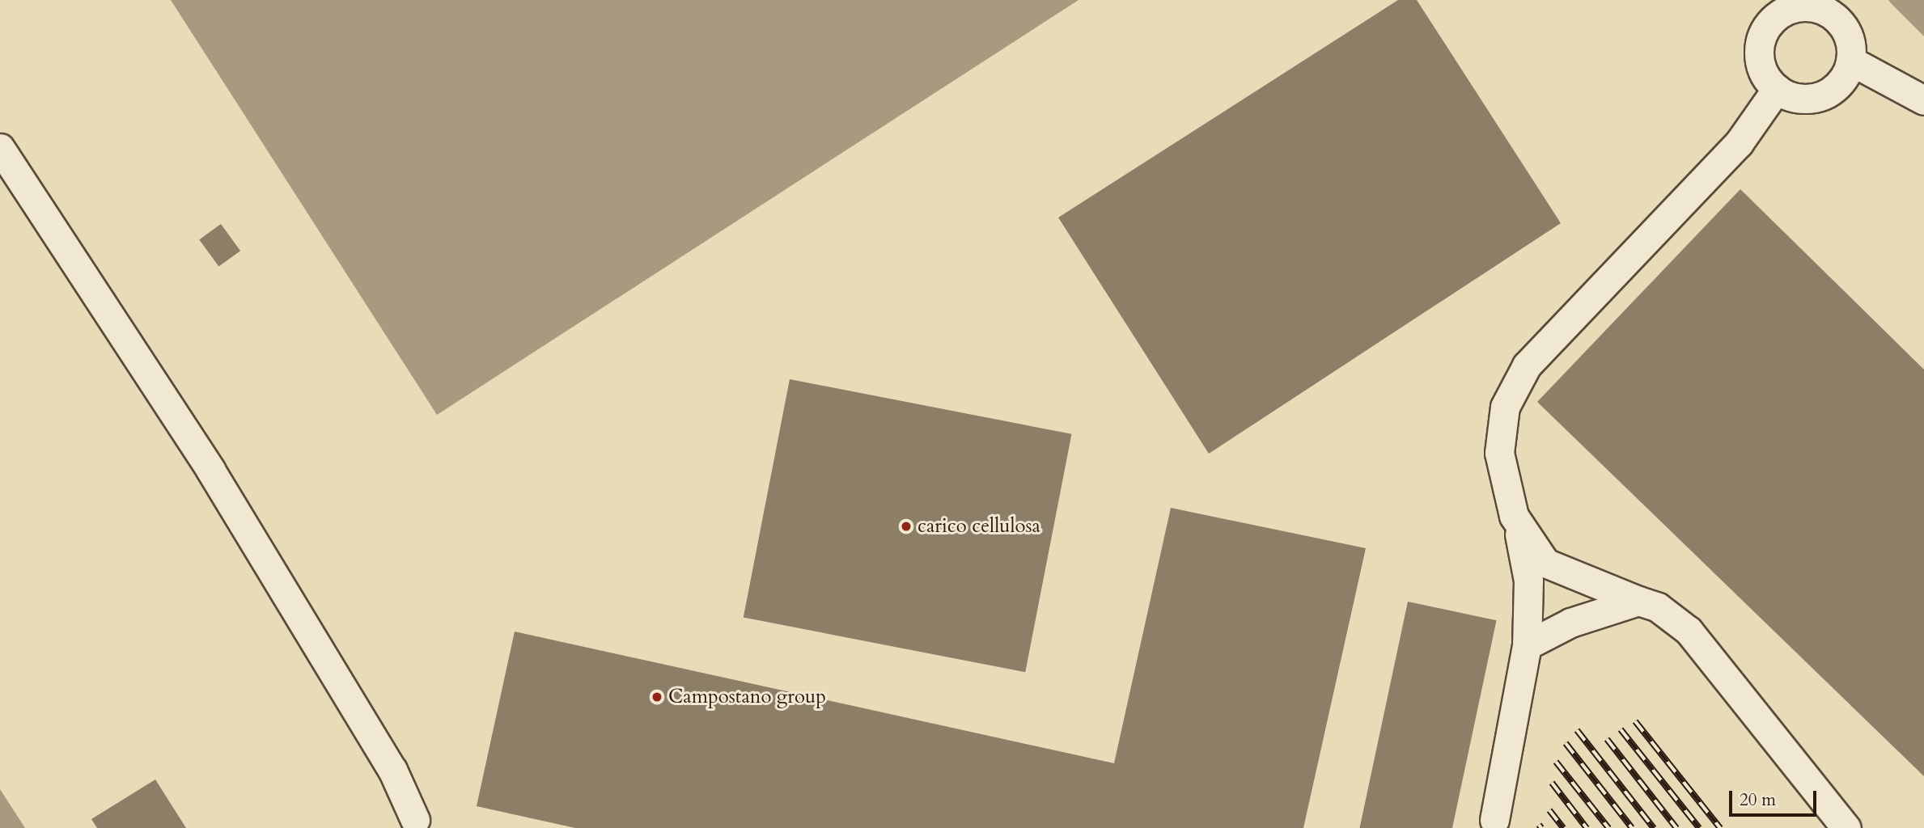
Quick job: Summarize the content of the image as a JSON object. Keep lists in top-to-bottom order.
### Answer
{
  "places": ["carico cellulosa", "Campostano group"],
  "scale_bar": "20 m"
}
